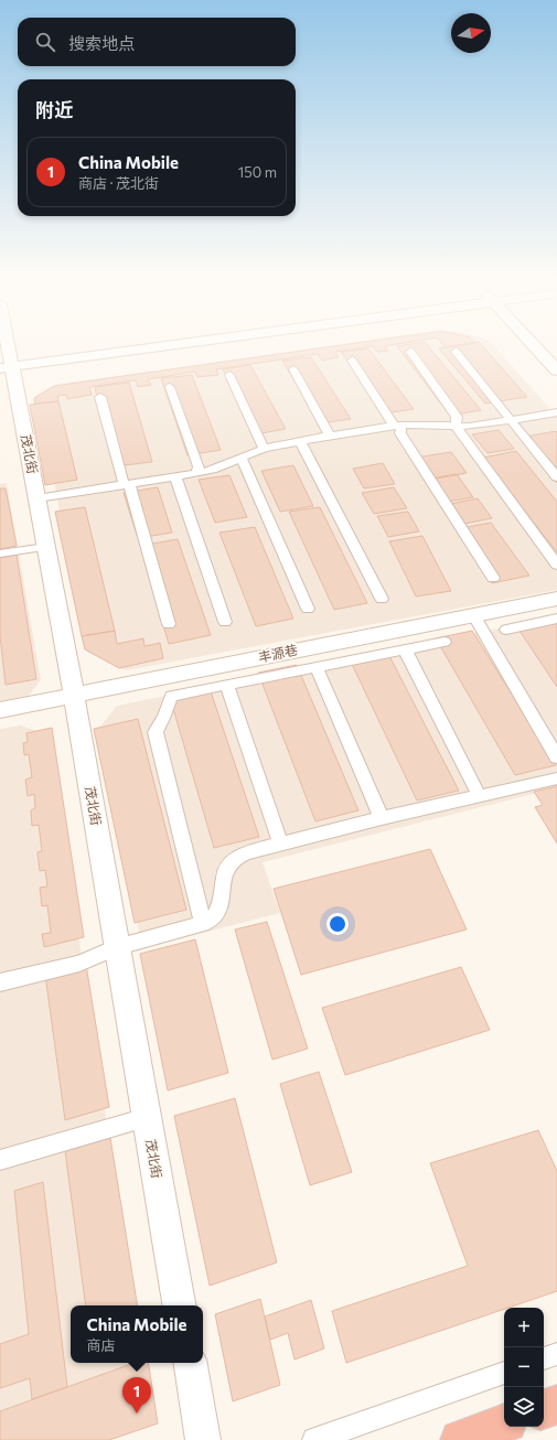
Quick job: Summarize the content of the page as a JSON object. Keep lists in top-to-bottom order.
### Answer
{
  "streets": {
    "street": ["茂北街", "丰源巷"]
  },
  "crossings": [
    ["茂北街", "丰源巷"]
  ],
  "north": "right",
  "page": {
    "search": "搜索地点",
    "heading": "附近",
    "list": [
      {
        "mark": "1",
        "name": "China Mobile",
        "note": "商店 · 茂北街",
        "value": "150 m"
      }
    ],
    "popup": ["China Mobile", "商店"],
    "map_buttons": ["+", "−"],
    "pins": "1"
  }
}
